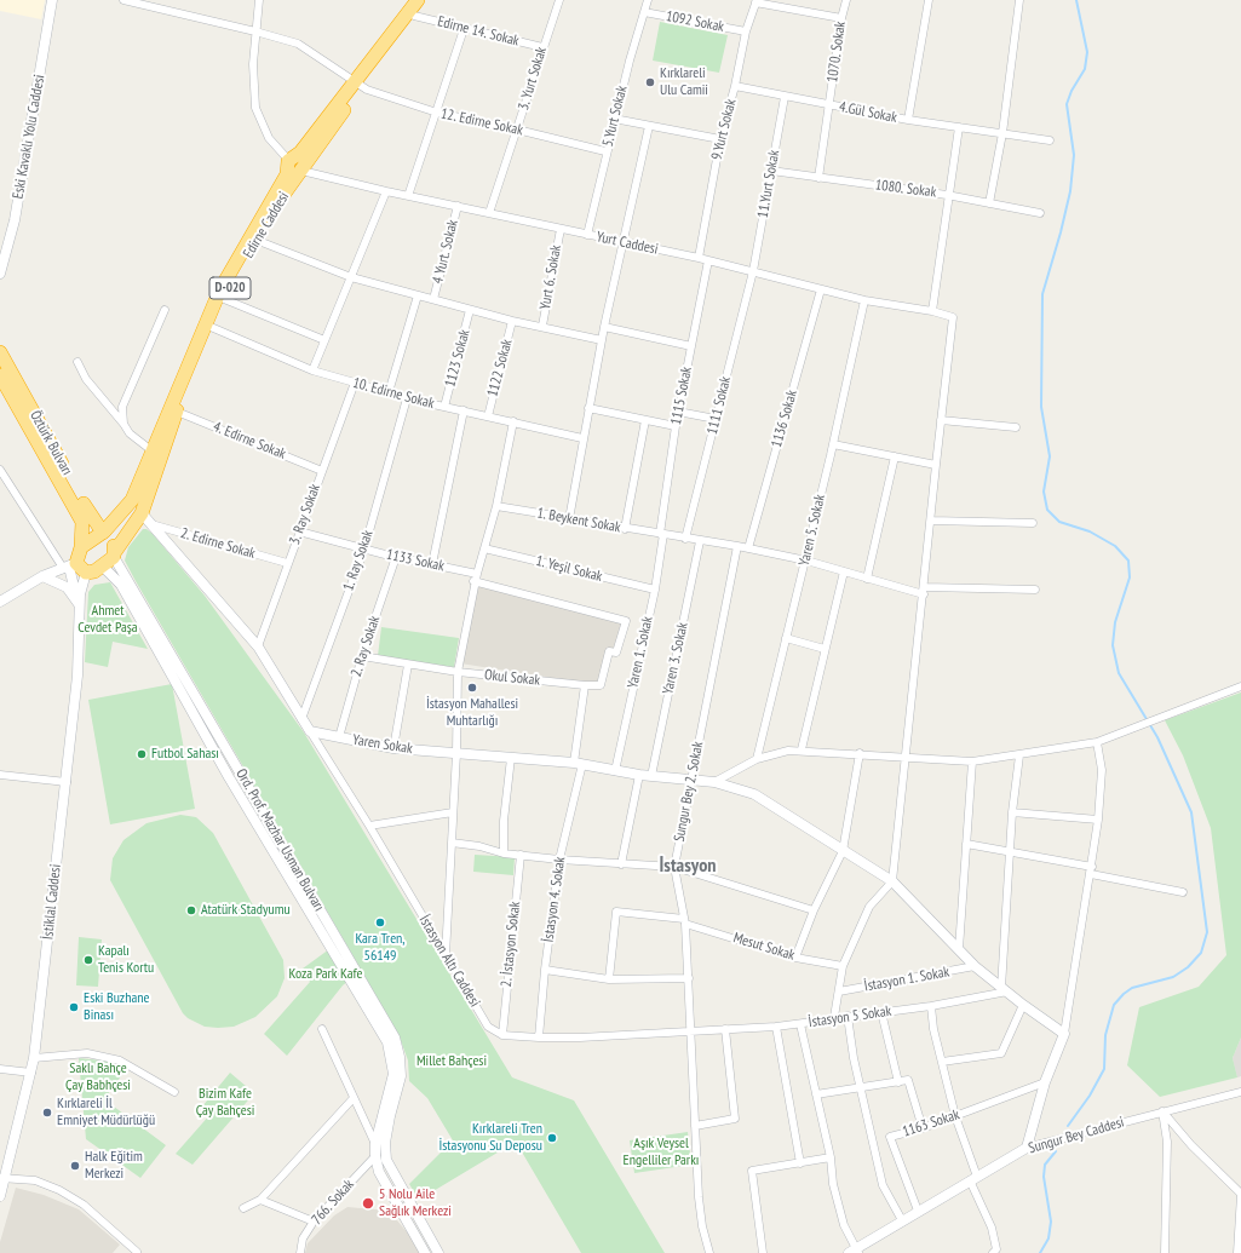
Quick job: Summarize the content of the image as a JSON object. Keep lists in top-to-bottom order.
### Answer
{
  "streets": {
    "highway": ["Edirne Caddesi", "D-020", "Öztürk Bulvarı"],
    "street": [
      "1092 Sokak",
      "Edirne 14. Sokak",
      "1070. Sokak",
      "3. Yurt Sokak",
      "4.Gül Sokak",
      "5.Yurt Sokak",
      "12. Edirne Sokak",
      "9.Yurt Sokak",
      "Eski Kavaklı Yolu Caddesi",
      "11.Yurt Sokak",
      "1080. Sokak",
      "Yurt Caddesi",
      "4 Yurt. Sokak",
      "Yurt 6. Sokak",
      "1123 Sokak",
      "1122 Sokak",
      "10. Edirne Sokak",
      "1115 Sokak",
      "1111 Sokak",
      "1136 Sokak",
      "4. Edirne Sokak",
      "3. Ray Sokak",
      "1. Beykent Sokak",
      "Yaren 5. Sokak",
      "2. Edirne Sokak",
      "1. Ray Sokak",
      "1133 Sokak",
      "1. Yeşil Sokak",
      "2. Ray Sokak",
      "Yaren 1. Sokak",
      "Yaren 3. Sokak",
      "Okul Sokak",
      "Yaren Sokak",
      "Sungur Bey 2. Sokak",
      "Ord. Prof. Mazhar Usman Bulvarı",
      "İstasyon 4. Sokak",
      "İstiklal Caddesi",
      "2. İstasyon Sokak",
      "Mesut Sokak",
      "İstasyon Altı Caddesi",
      "İstasyon 1. Sokak",
      "İstasyon 5 Sokak",
      "1163 Sokak",
      "Sungur Bey Caddesi",
      "766. Sokak"
    ]
  },
  "crossings": [
    ["1092 Sokak", "5.Yurt Sokak"],
    ["1092 Sokak", "9.Yurt Sokak"],
    ["Edirne 14. Sokak", "3. Yurt Sokak"],
    ["Edirne 14. Sokak", "Edirne Caddesi"],
    ["1070. Sokak", "4.Gül Sokak"],
    ["1070. Sokak", "1080. Sokak"],
    ["3. Yurt Sokak", "12. Edirne Sokak"],
    ["3. Yurt Sokak", "Yurt Caddesi"],
    ["4.Gül Sokak", "9.Yurt Sokak"],
    ["4.Gül Sokak", "11.Yurt Sokak"],
    ["5.Yurt Sokak", "12. Edirne Sokak"],
    ["5.Yurt Sokak", "Yurt Caddesi"],
    ["12. Edirne Sokak", "Edirne Caddesi"],
    ["9.Yurt Sokak", "Yurt Caddesi"],
    ["11.Yurt Sokak", "1080. Sokak"],
    ["11.Yurt Sokak", "Yurt Caddesi"],
    ["11.Yurt Sokak", "1111 Sokak"],
    ["Edirne Caddesi", "Yurt Caddesi"],
    ["Edirne Caddesi", "D-020"],
    ["Edirne Caddesi", "10. Edirne Sokak"],
    ["Edirne Caddesi", "4. Edirne Sokak"],
    ["Edirne Caddesi", "Öztürk Bulvarı"],
    ["Edirne Caddesi", "2. Edirne Sokak"],
    ["Edirne Caddesi", "Ord. Prof. Mazhar Usman Bulvarı"],
    ["Edirne Caddesi", "İstasyon Altı Caddesi"],
    ["Yurt Caddesi", "4 Yurt. Sokak"],
    ["Yurt Caddesi", "Yurt 6. Sokak"],
    ["Yurt Caddesi", "1115 Sokak"],
    ["Yurt Caddesi", "1111 Sokak"],
    ["Yurt Caddesi", "1136 Sokak"],
    ["Yurt Caddesi", "Yaren 5. Sokak"],
    ["D-020", "Öztürk Bulvarı"],
    ["D-020", "Ord. Prof. Mazhar Usman Bulvarı"],
    ["1123 Sokak", "10. Edirne Sokak"],
    ["1122 Sokak", "10. Edirne Sokak"],
    ["10. Edirne Sokak", "3. Ray Sokak"],
    ["10. Edirne Sokak", "1. Ray Sokak"],
    ["1115 Sokak", "1. Beykent Sokak"],
    ["1115 Sokak", "Yaren 1. Sokak"],
    ["1111 Sokak", "1. Beykent Sokak"],
    ["1136 Sokak", "1. Beykent Sokak"],
    ["4. Edirne Sokak", "3. Ray Sokak"],
    ["Öztürk Bulvarı", "Ord. Prof. Mazhar Usman Bulvarı"],
    ["3. Ray Sokak", "2. Edirne Sokak"],
    ["3. Ray Sokak", "1133 Sokak"],
    ["3. Ray Sokak", "İstasyon Altı Caddesi"],
    ["1. Beykent Sokak", "Yaren 5. Sokak"],
    ["1. Beykent Sokak", "Yaren 1. Sokak"],
    ["1. Beykent Sokak", "Yaren 3. Sokak"],
    ["1. Beykent Sokak", "Sungur Bey 2. Sokak"],
    ["2. Edirne Sokak", "İstasyon Altı Caddesi"],
    ["1. Ray Sokak", "1133 Sokak"],
    ["1. Ray Sokak", "İstasyon Altı Caddesi"],
    ["1133 Sokak", "2. Ray Sokak"],
    ["1. Yeşil Sokak", "Yaren 1. Sokak"],
    ["2. Ray Sokak", "Okul Sokak"],
    ["2. Ray Sokak", "Yaren Sokak"],
    ["Yaren 1. Sokak", "Yaren Sokak"],
    ["Yaren 3. Sokak", "Yaren Sokak"],
    ["Yaren Sokak", "Sungur Bey 2. Sokak"],
    ["Yaren Sokak", "İstasyon 4. Sokak"],
    ["Yaren Sokak", "İstasyon Altı Caddesi"],
    ["Yaren Sokak", "İstasyon 1. Sokak"],
    ["Yaren Sokak", "İstasyon 5 Sokak"],
    ["Sungur Bey 2. Sokak", "Mesut Sokak"],
    ["Sungur Bey 2. Sokak", "İstasyon 5 Sokak"],
    ["Ord. Prof. Mazhar Usman Bulvarı", "766. Sokak"],
    ["2. İstasyon Sokak", "İstasyon Altı Caddesi"],
    ["1163 Sokak", "Sungur Bey Caddesi"]
  ],
  "districts": ["İstasyon"],
  "parks": [
    "Ahmet Cevdet Paşa",
    "Koza Park Kafe",
    "Millet Bahçesi",
    "Saklı Bahçe Çay Babhçesi",
    "Bizim Kafe Çay Bahçesi",
    "Aşık Veysel Engelliler Parkı"
  ],
  "places": [
    "Kırklareli Ulu Camii",
    "İstasyon Mahallesi Muhtarlığı",
    "Futbol Sahası",
    "Atatürk Stadyumu",
    "Kara Tren, 56149",
    "Kapalı Tenis Kortu",
    "Eski Buzhane Binası",
    "Kırklareli İl Emniyet Müdürlüğü",
    "Kırklareli Tren İstasyonu Su Deposu",
    "Halk Eğitim Merkezi",
    "5 Nolu Aile Sağlık Merkezi"
  ]
}
